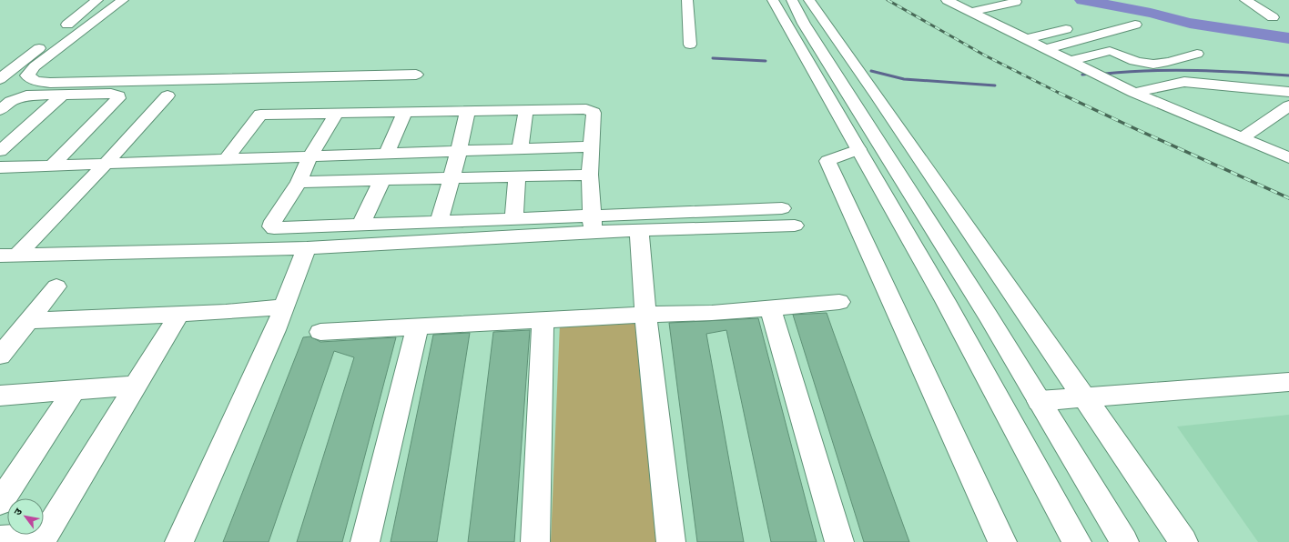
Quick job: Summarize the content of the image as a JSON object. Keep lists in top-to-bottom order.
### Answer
{
  "north": "top left"
}
